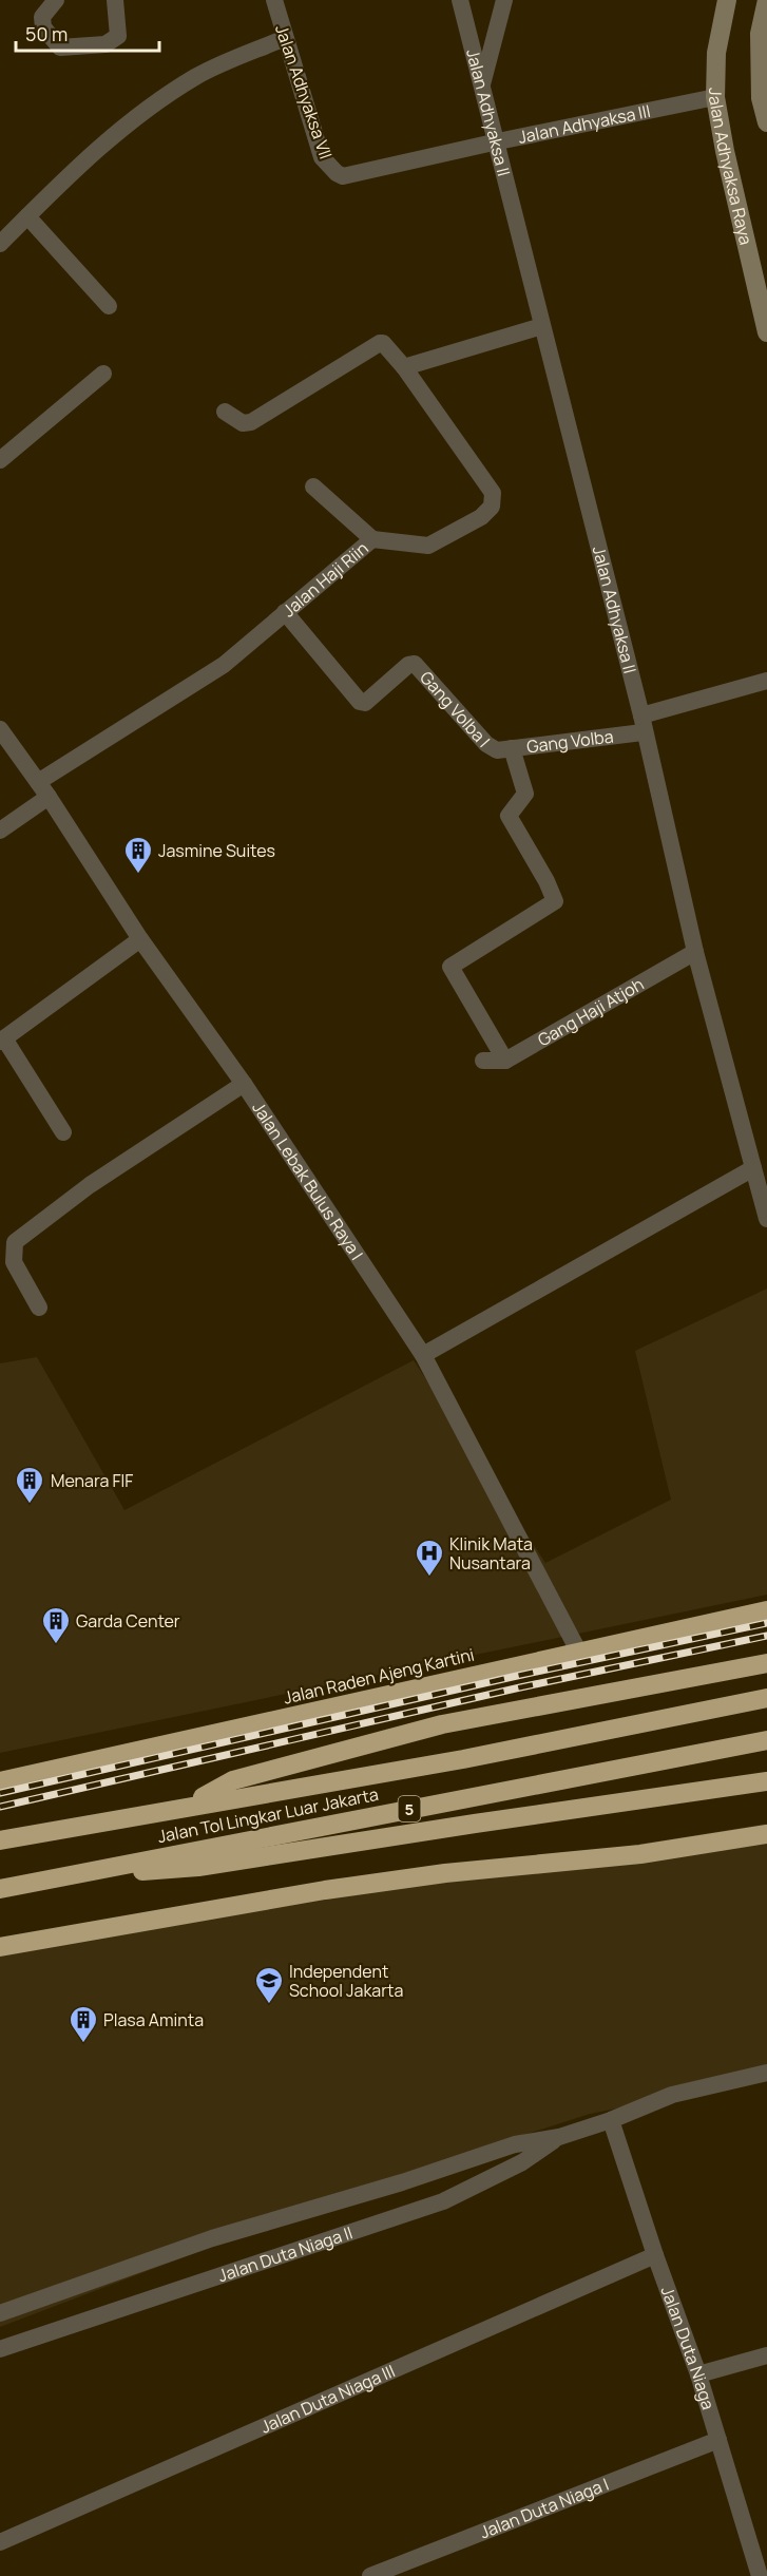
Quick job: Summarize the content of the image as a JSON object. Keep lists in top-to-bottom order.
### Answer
{
  "streets": {
    "highway": ["Jalan Raden Ajeng Kartini", "5", "Jalan Tol Lingkar Luar Jakarta"],
    "main road": ["Jalan Adhyaksa Raya"],
    "street": [
      "Jalan Adhyaksa VII",
      "Jalan Adhyaksa II",
      "Jalan Adhyaksa III",
      "Jalan Haji Riin",
      "Gang Volba I",
      "Gang Volba",
      "Gang Haji Atjoh",
      "Jalan Lebak Bulus Raya I",
      "Jalan Duta Niaga II",
      "Jalan Duta Niaga",
      "Jalan Duta Niaga III",
      "Jalan Duta Niaga I"
    ]
  },
  "crossings": [
    ["Jalan Adhyaksa VII", "Jalan Adhyaksa III"],
    ["Jalan Adhyaksa II", "Jalan Adhyaksa III"],
    ["Jalan Adhyaksa II", "Gang Volba"],
    ["Jalan Adhyaksa II", "Gang Haji Atjoh"],
    ["Jalan Adhyaksa III", "Jalan Adhyaksa Raya"],
    ["Jalan Haji Riin", "Gang Volba I"],
    ["Jalan Haji Riin", "Jalan Lebak Bulus Raya I"],
    ["Gang Volba I", "Gang Volba"],
    ["Jalan Lebak Bulus Raya I", "Jalan Raden Ajeng Kartini"],
    ["Jalan Duta Niaga II", "Jalan Duta Niaga"],
    ["Jalan Duta Niaga", "Jalan Duta Niaga III"],
    ["Jalan Duta Niaga", "Jalan Duta Niaga I"]
  ],
  "places": {
    "building": [
      "Jasmine Suites",
      "Menara FIF",
      "Garda Center",
      "Plasa Aminta"
    ],
    "hospital": ["Klinik Mata Nusantara"],
    "school or university": ["Independent School Jakarta"]
  },
  "scale_bar": "50 m"
}
